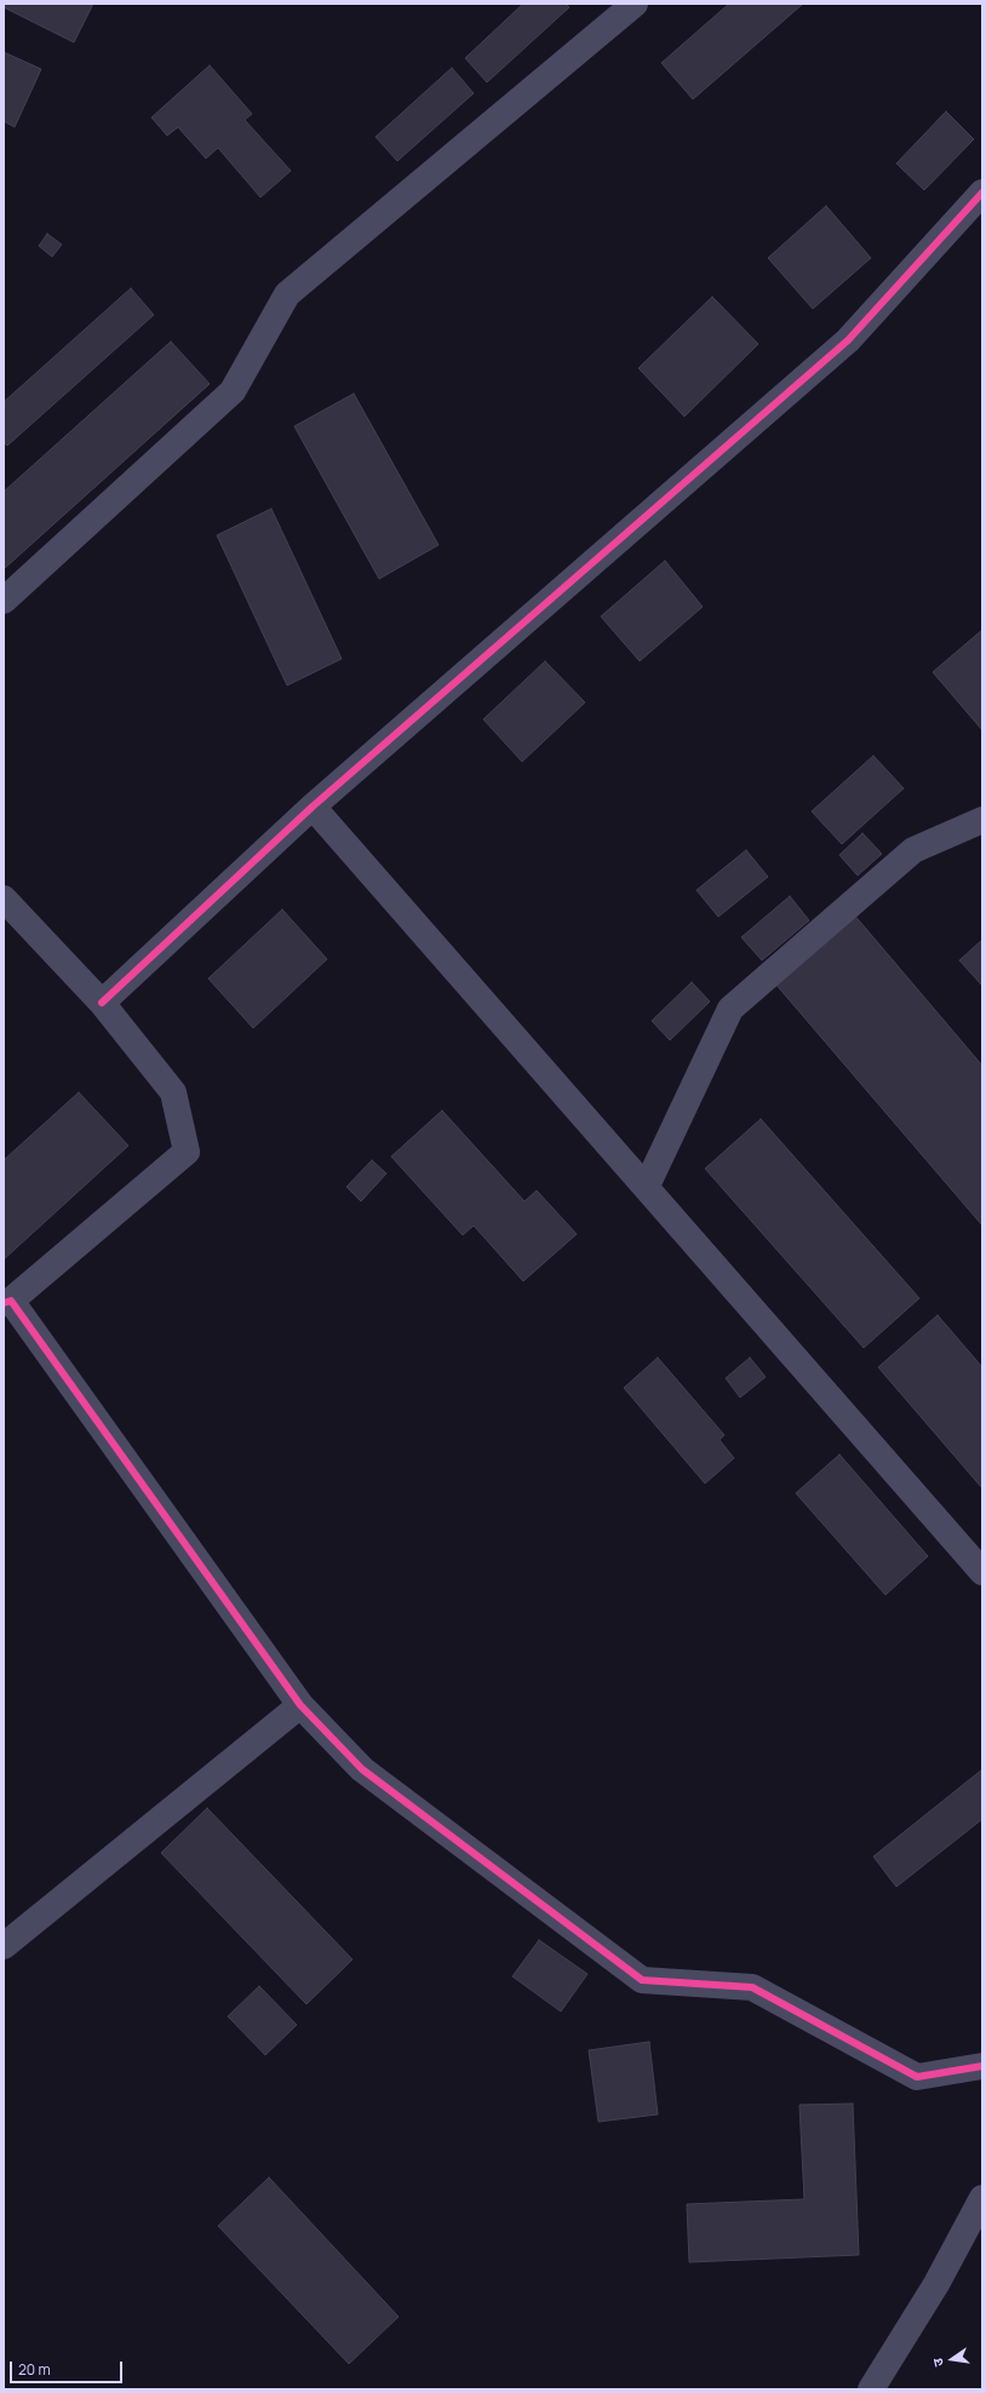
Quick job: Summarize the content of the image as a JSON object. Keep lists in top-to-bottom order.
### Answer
{
  "scale_bar": "20 m",
  "north": "left"
}
